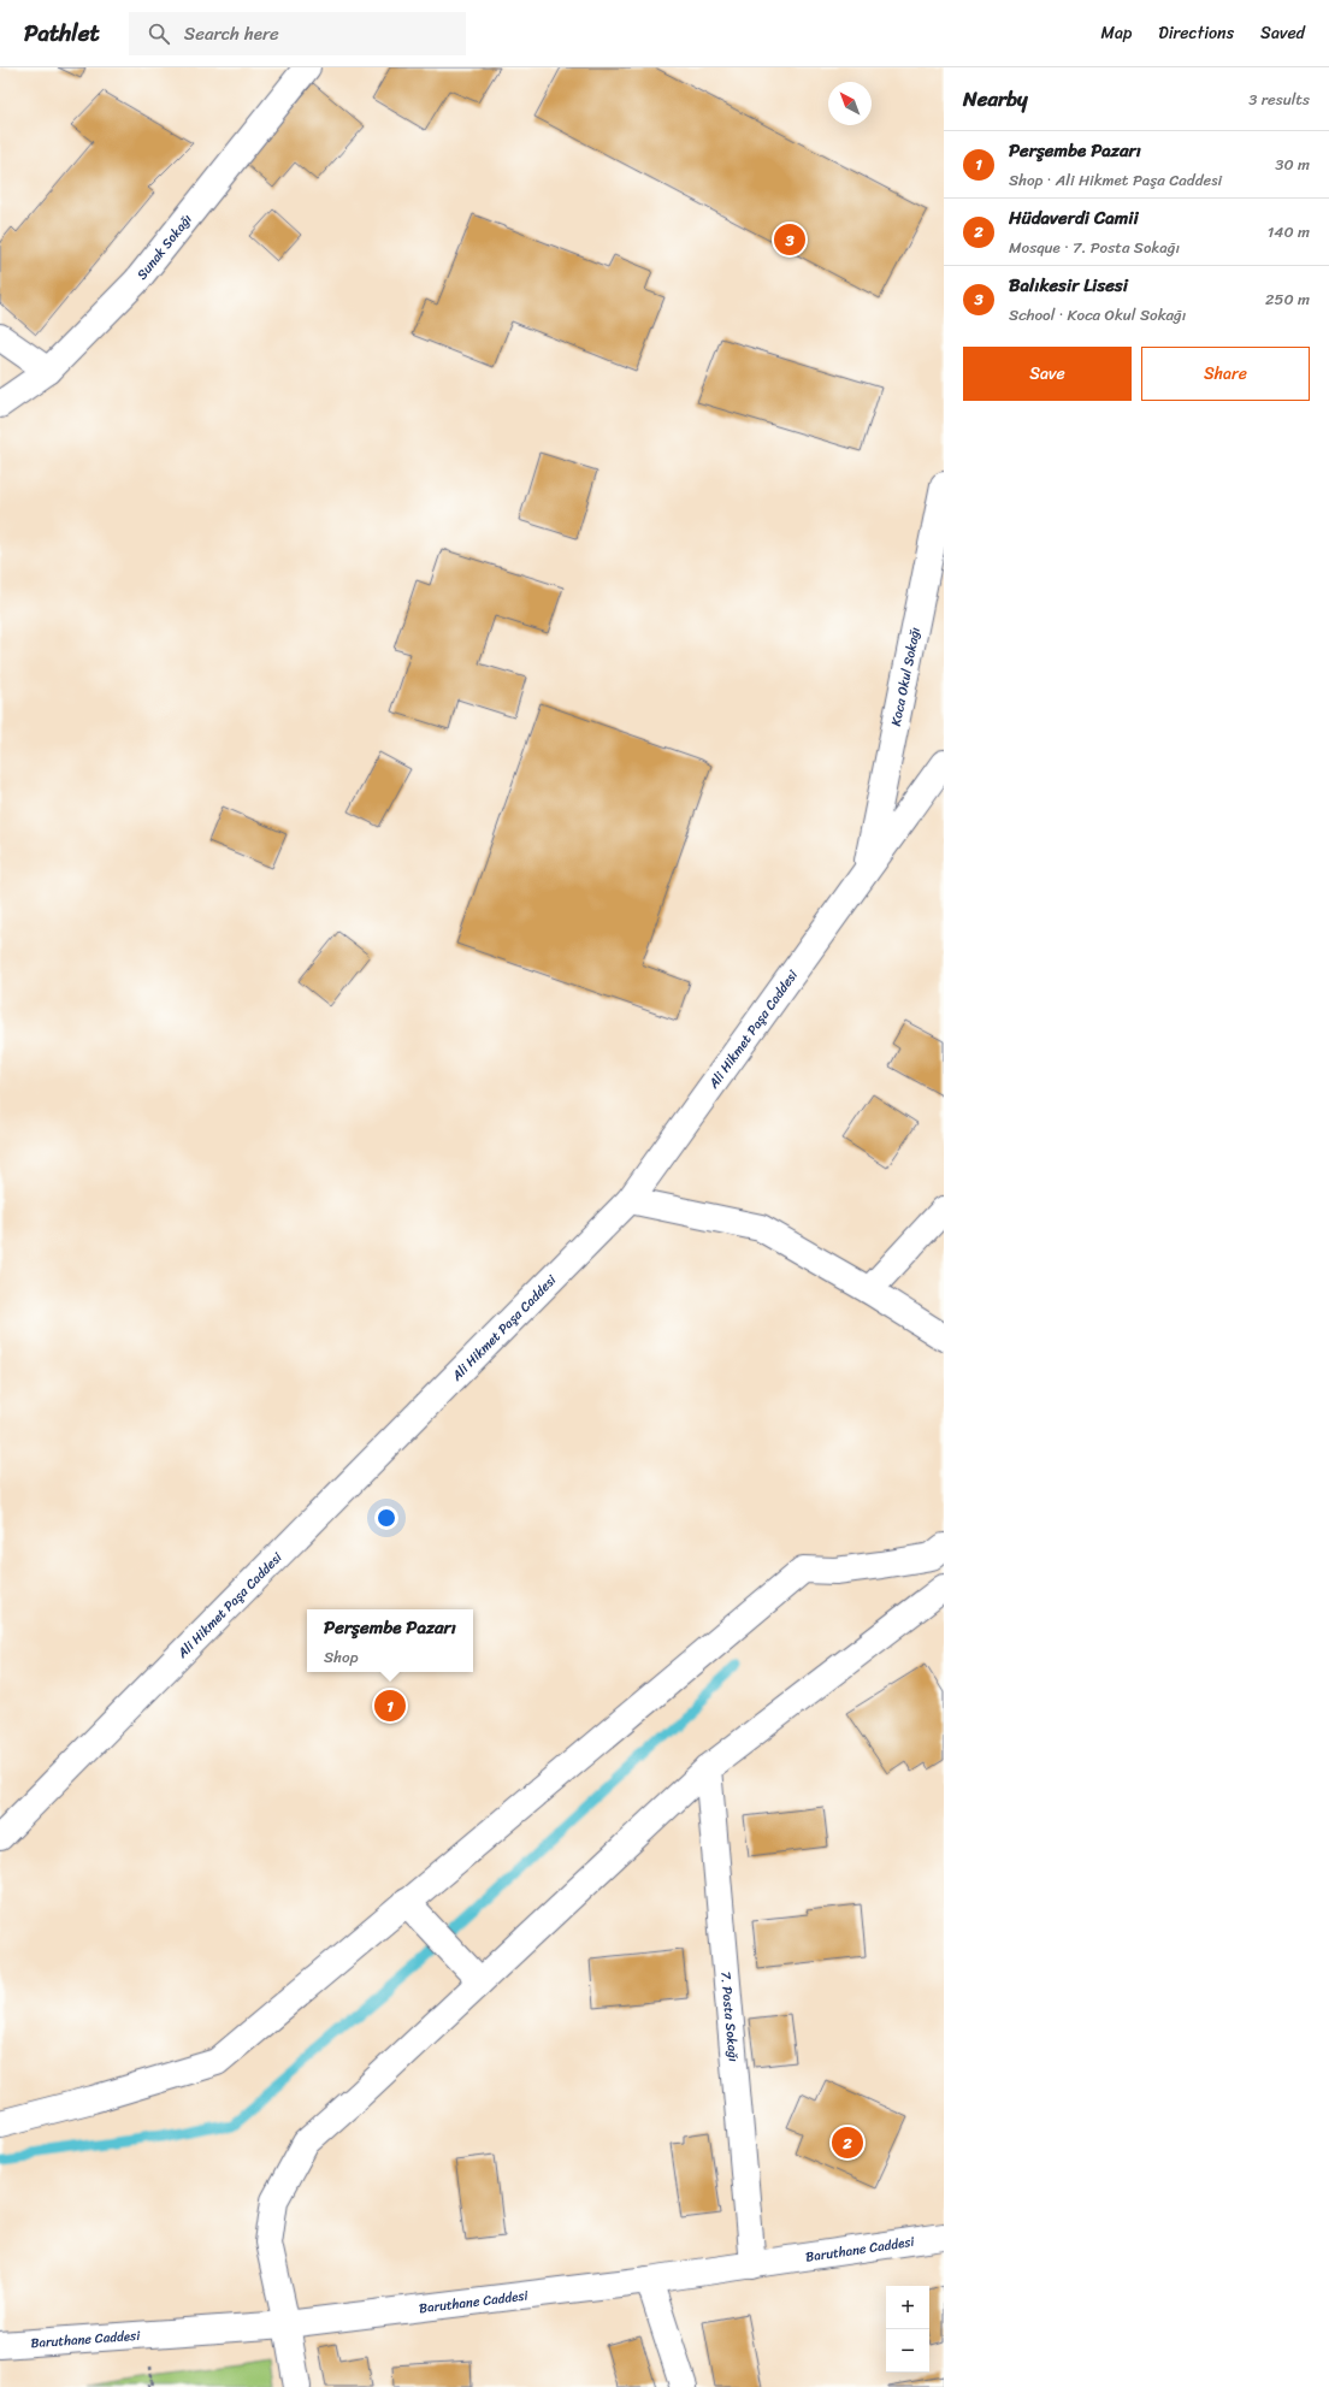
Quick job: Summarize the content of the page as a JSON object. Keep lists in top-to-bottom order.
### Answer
{
  "streets": {
    "street": [
      "Sunak Sokağı",
      "Koca Okul Sokağı",
      "Ali Hikmet Paşa Caddesi",
      "7. Posta Sokağı",
      "Baruthane Caddesi"
    ]
  },
  "crossings": [
    ["Koca Okul Sokağı", "Ali Hikmet Paşa Caddesi"],
    ["7. Posta Sokağı", "Baruthane Caddesi"]
  ],
  "north": "top left",
  "page": {
    "header": "Pathlet",
    "search": "Search here",
    "nav": ["Map", "Directions", "Saved"],
    "heading": ["Nearby", "3 results"],
    "list": [
      {
        "mark": "1",
        "name": "Perşembe Pazarı",
        "note": "Shop · Ali Hikmet Paşa Caddesi",
        "value": "30 m"
      },
      {
        "mark": "2",
        "name": "Hüdaverdi Camii",
        "note": "Mosque · 7. Posta Sokağı",
        "value": "140 m"
      },
      {
        "mark": "3",
        "name": "Balıkesir Lisesi",
        "note": "School · Koca Okul Sokağı",
        "value": "250 m"
      }
    ],
    "pins": ["3", "1", "2"],
    "buttons": ["Save", "Share"],
    "popup": ["Perşembe Pazarı", "Shop"],
    "map_buttons": ["+", "−"]
  }
}
